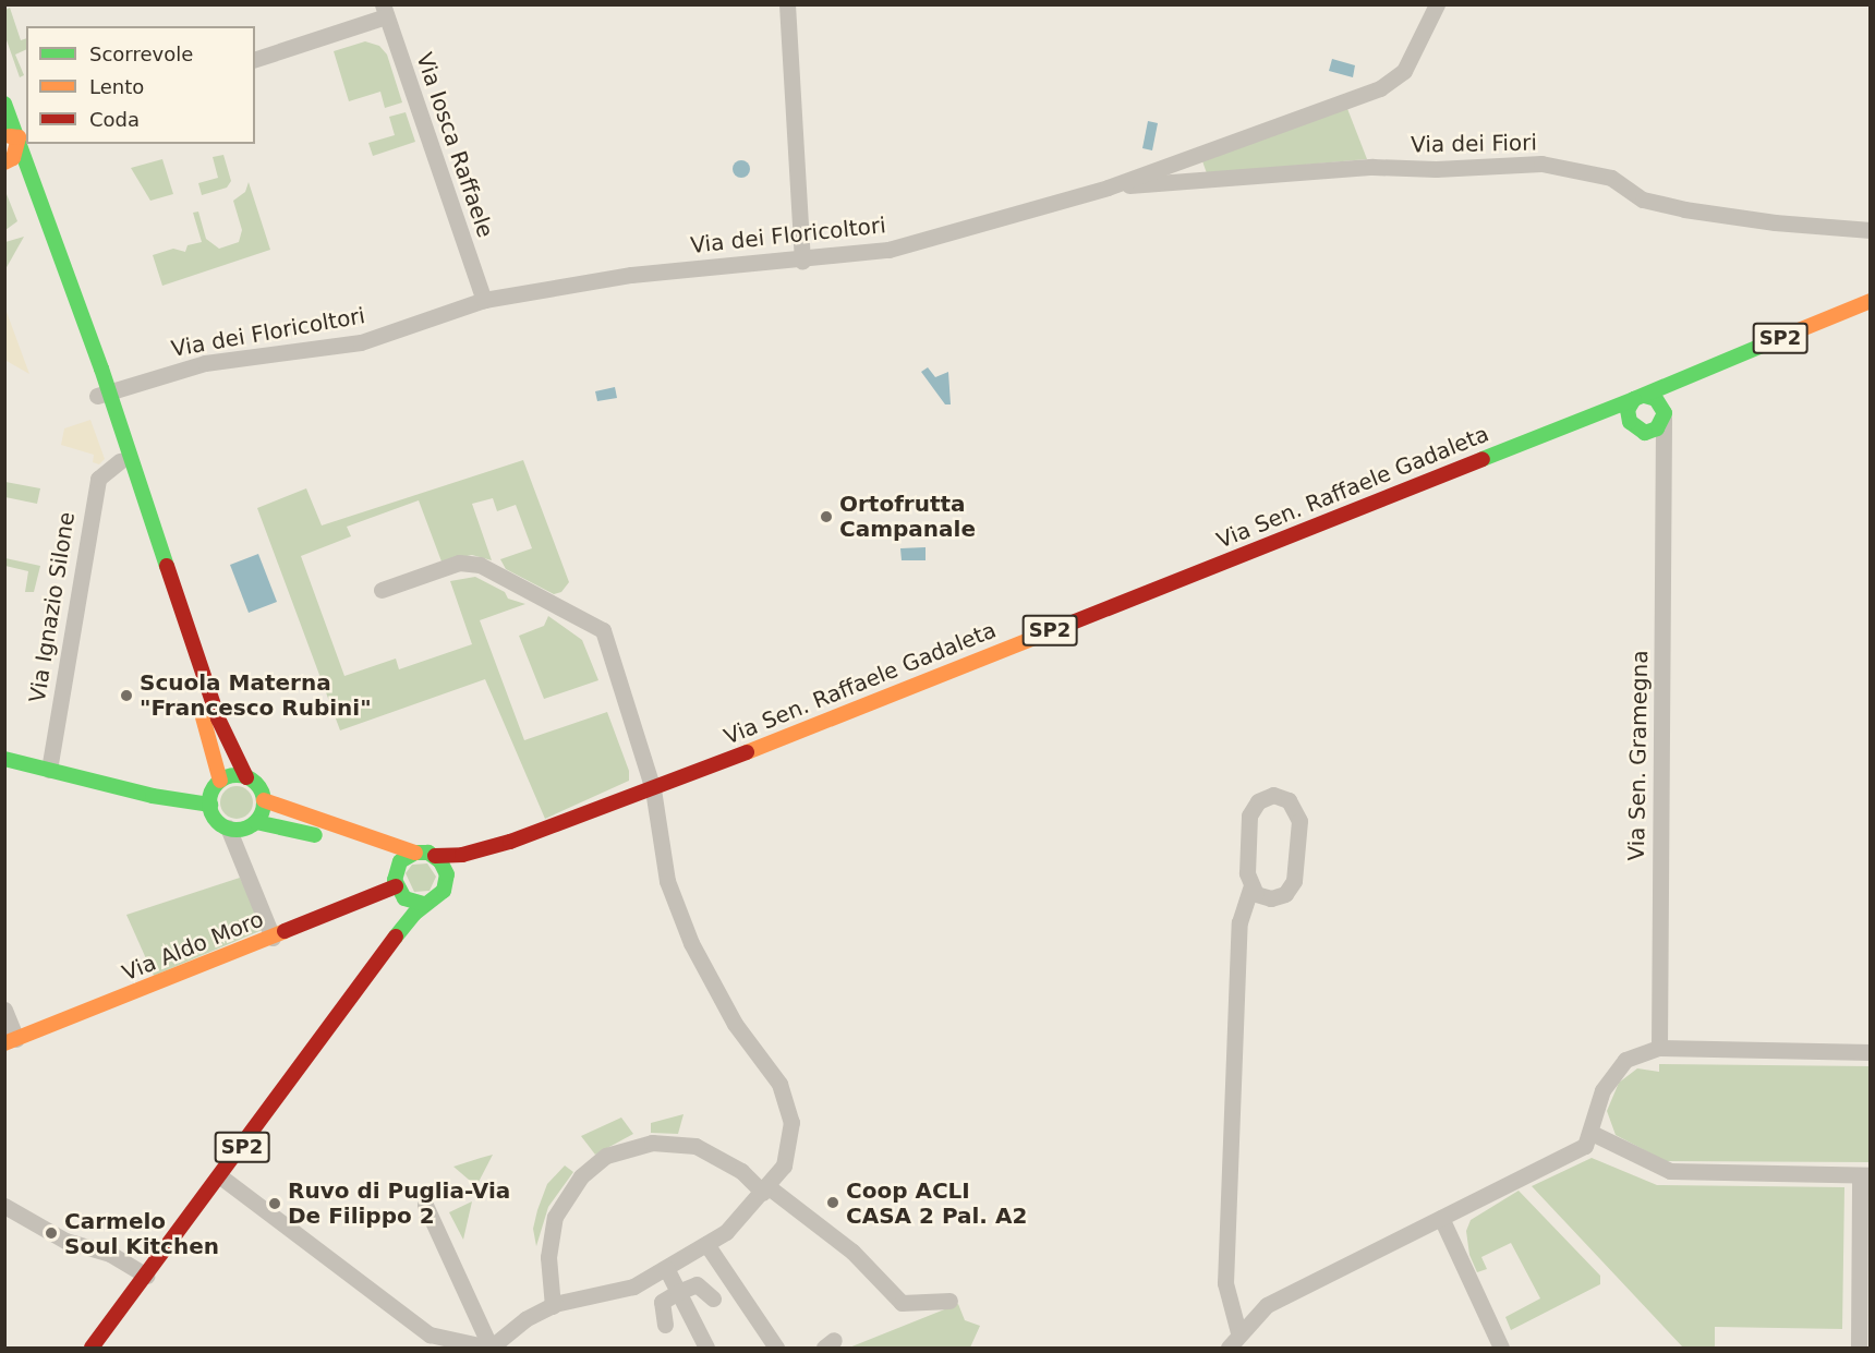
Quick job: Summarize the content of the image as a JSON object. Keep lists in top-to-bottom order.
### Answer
{
  "streets": {
    "main road": ["SP2", "Via Sen. Raffaele Gadaleta", "Via Aldo Moro"],
    "street": [
      "Via dei Fiori",
      "Via Iosca Raffaele",
      "Via dei Floricoltori",
      "Via Ignazio Silone",
      "Via Sen. Gramegna"
    ]
  },
  "crossings": [
    ["Via dei Fiori", "Via dei Floricoltori"],
    ["Via Iosca Raffaele", "Via dei Floricoltori"],
    ["SP2", "Via Sen. Raffaele Gadaleta"],
    ["SP2", "Via Aldo Moro"],
    ["Via Sen. Raffaele Gadaleta", "Via Sen. Gramegna"],
    ["Via Sen. Raffaele Gadaleta", "Via Aldo Moro"]
  ],
  "places": [
    "Ortofrutta Campanale",
    "Scuola Materna \"Francesco Rubini\"",
    "Coop ACLI CASA 2 Pal. A2",
    "Ruvo di Puglia-Via De Filippo 2",
    "Carmelo Soul Kitchen"
  ],
  "legend": ["Scorrevole", "Lento", "Coda"]
}
